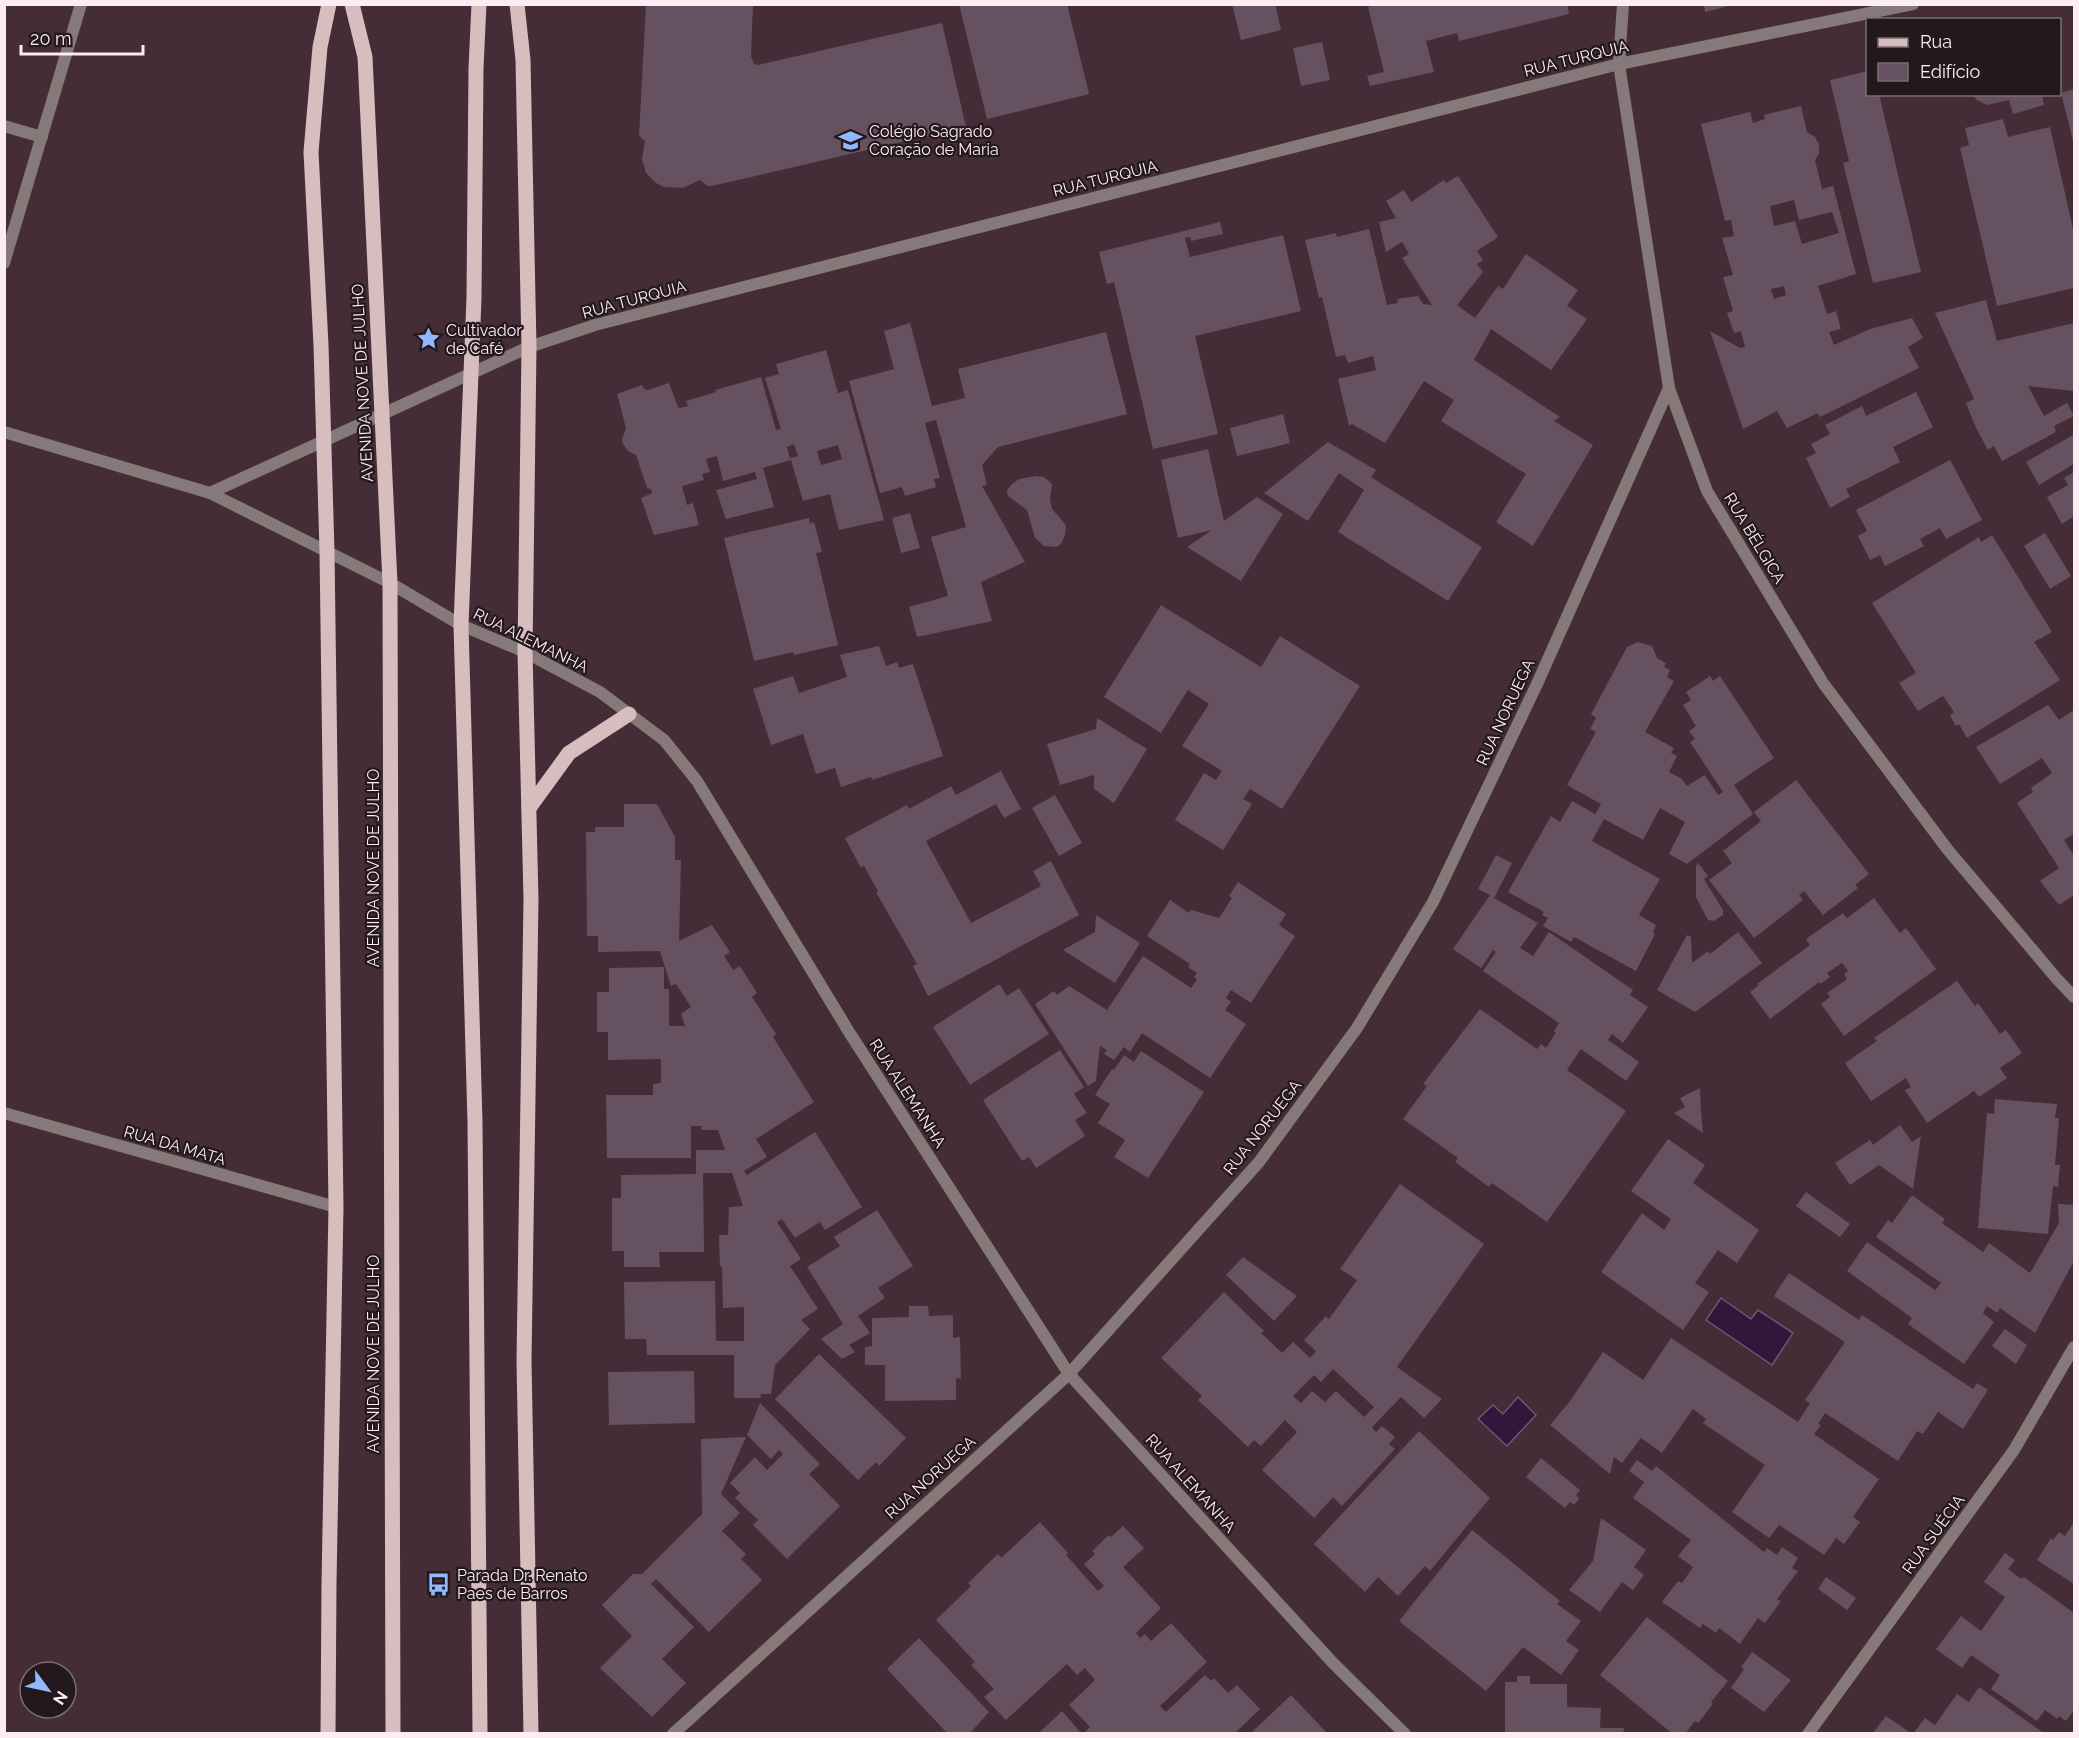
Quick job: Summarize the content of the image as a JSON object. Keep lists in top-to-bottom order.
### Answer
{
  "streets": {
    "main road": ["AVENIDA NOVE DE JULHO"],
    "street": [
      "RUA TURQUIA",
      "RUA BÉLGICA",
      "RUA ALEMANHA",
      "RUA NORUEGA",
      "RUA DA MATA",
      "RUA SUÉCIA"
    ]
  },
  "crossings": [
    ["RUA TURQUIA", "AVENIDA NOVE DE JULHO"],
    ["RUA TURQUIA", "RUA BÉLGICA"],
    ["RUA TURQUIA", "RUA ALEMANHA"],
    ["AVENIDA NOVE DE JULHO", "RUA ALEMANHA"],
    ["RUA BÉLGICA", "RUA NORUEGA"],
    ["RUA ALEMANHA", "RUA NORUEGA"]
  ],
  "places": {
    "school or university": ["Colégio Sagrado Coração de Maria"],
    "place": ["Cultivador de Café"],
    "bus stop": ["Parada Dr. Renato Paes de Barros"]
  },
  "legend": ["Rua", "Edifício"],
  "scale_bar": "20 m",
  "north": "bottom right"
}
